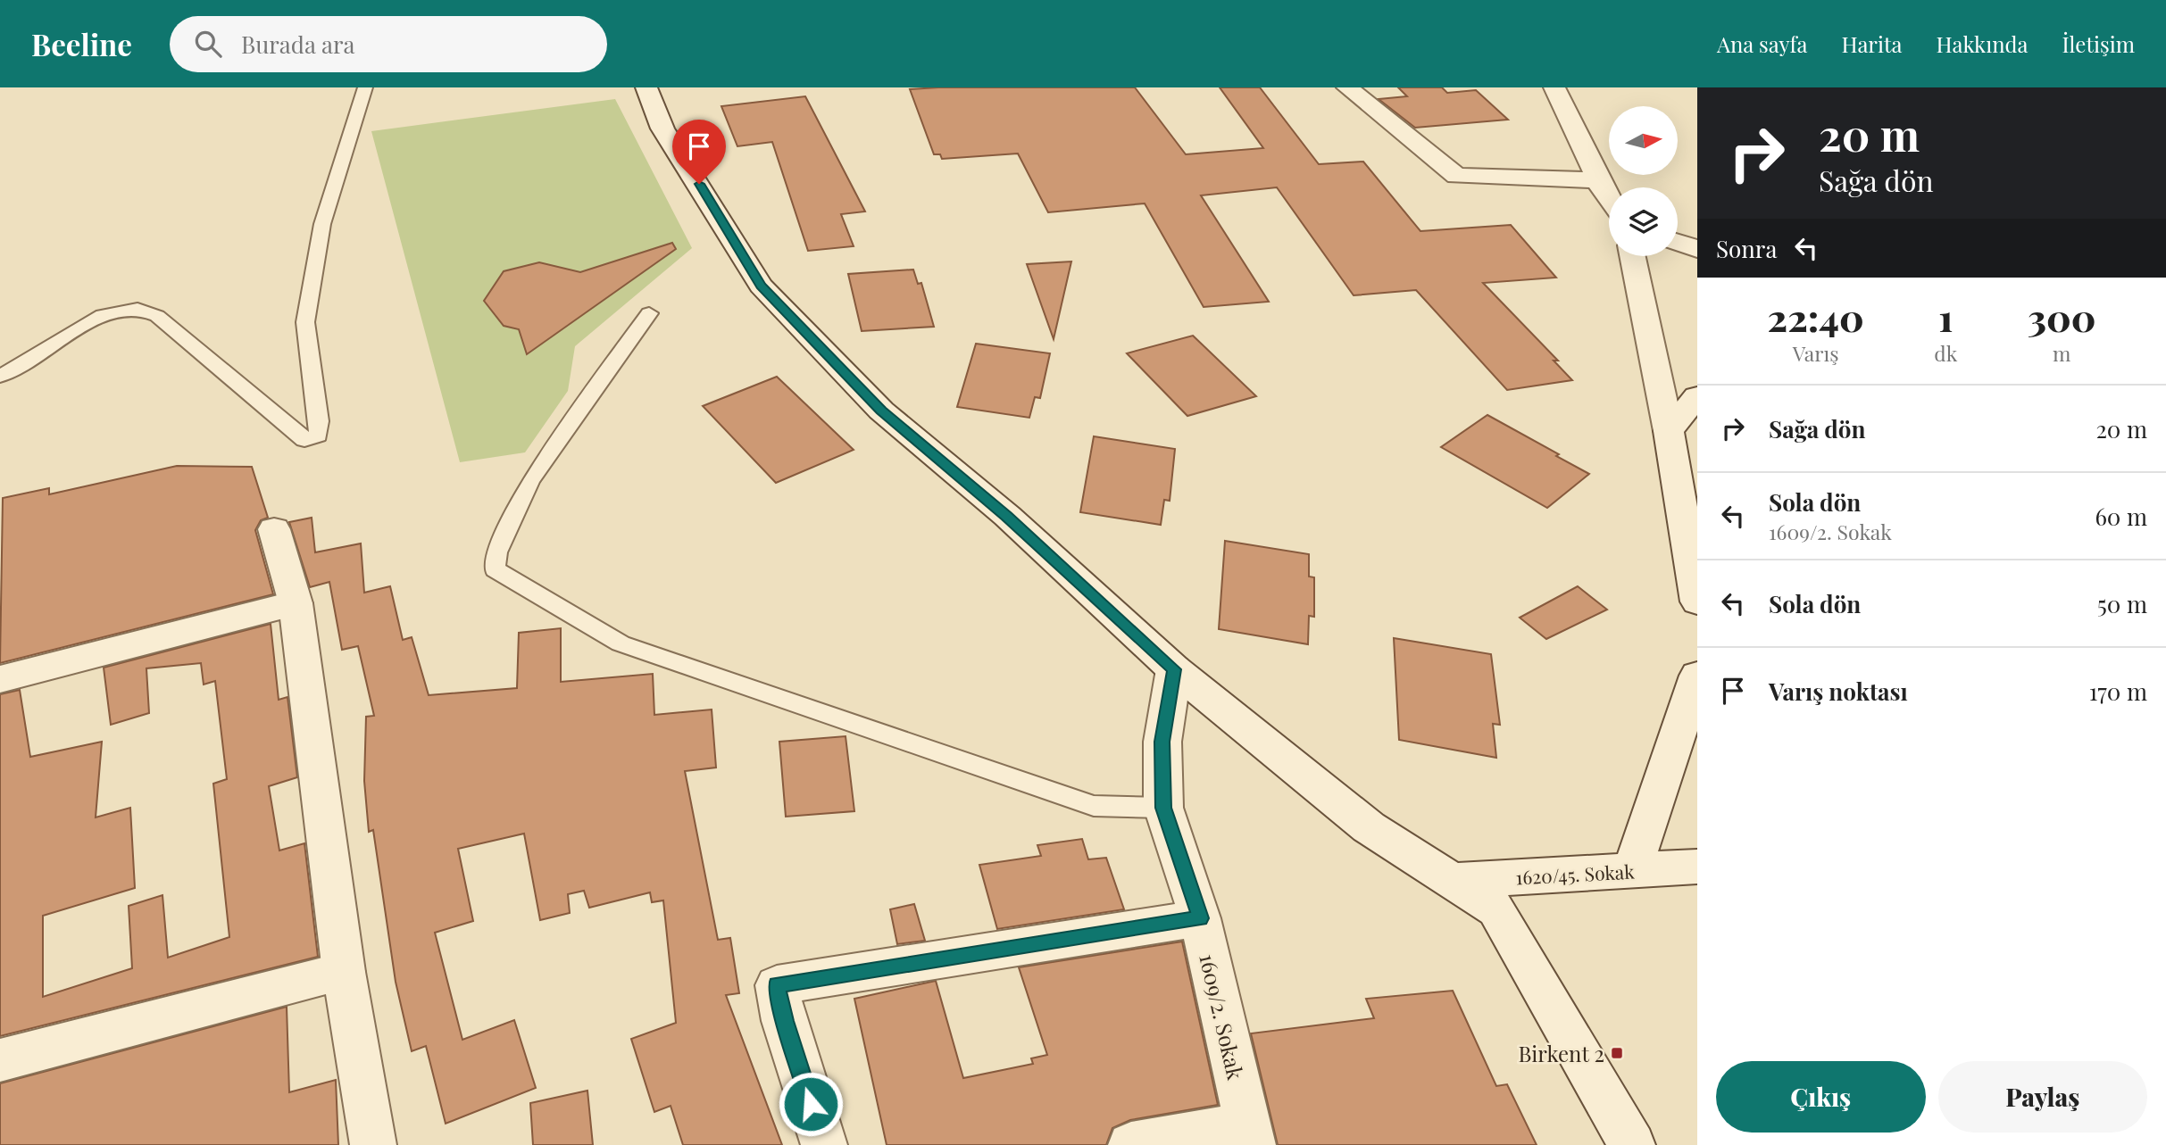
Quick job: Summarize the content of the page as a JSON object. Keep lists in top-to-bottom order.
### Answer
{
  "streets": {
    "street": ["1620/45. Sokak", "1609/2. Sokak"]
  },
  "places": {
    "transit": ["Birkent 2"]
  },
  "north": "right",
  "page": {
    "header": "Beeline",
    "search": "Burada ara",
    "nav": [
      "Ana sayfa",
      "Harita",
      "Hakkında",
      "İletişim"
    ],
    "turn": ["20 m", "Sağa dön"],
    "then": "Sonra",
    "eta": [
      "22:40",
      "Varış",
      "1",
      "dk",
      "300",
      "m"
    ],
    "list": [
      {
        "name": "Sağa dön",
        "value": "20 m"
      },
      {
        "name": "Sola dön",
        "note": "1609/2. Sokak",
        "value": "60 m"
      },
      {
        "name": "Sola dön",
        "value": "50 m"
      },
      {
        "name": "Varış noktası",
        "value": "170 m"
      }
    ],
    "buttons": ["Çıkış", "Paylaş"]
  }
}
